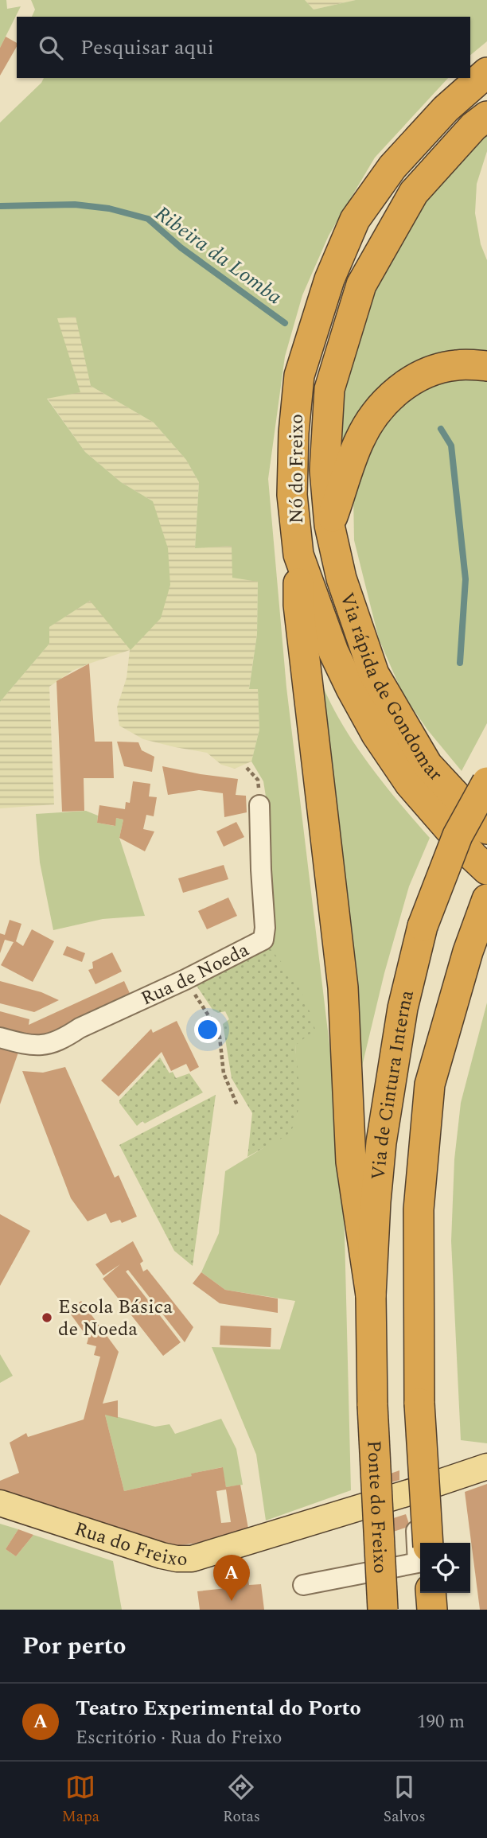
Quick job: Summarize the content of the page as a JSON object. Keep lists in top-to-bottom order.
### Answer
{
  "streets": {
    "highway": [
      "Nó do Freixo",
      "Via rápida de Gondomar",
      "Via de Cintura Interna",
      "Ponte do Freixo"
    ],
    "main road": ["Rua do Freixo"],
    "street": ["Rua de Noeda"]
  },
  "crossings": [
    ["Nó do Freixo", "Via rápida de Gondomar"],
    ["Via de Cintura Interna", "Ponte do Freixo"]
  ],
  "water": ["Ribeira da Lomba"],
  "places": ["Escola Básica de Noeda"],
  "page": {
    "search": "Pesquisar aqui",
    "pins": "A",
    "heading": "Por perto",
    "list": [
      {
        "mark": "A",
        "name": "Teatro Experimental do Porto",
        "note": "Escritório · Rua do Freixo",
        "value": "190 m"
      }
    ],
    "nav": ["Mapa", "Rotas", "Salvos"]
  }
}
